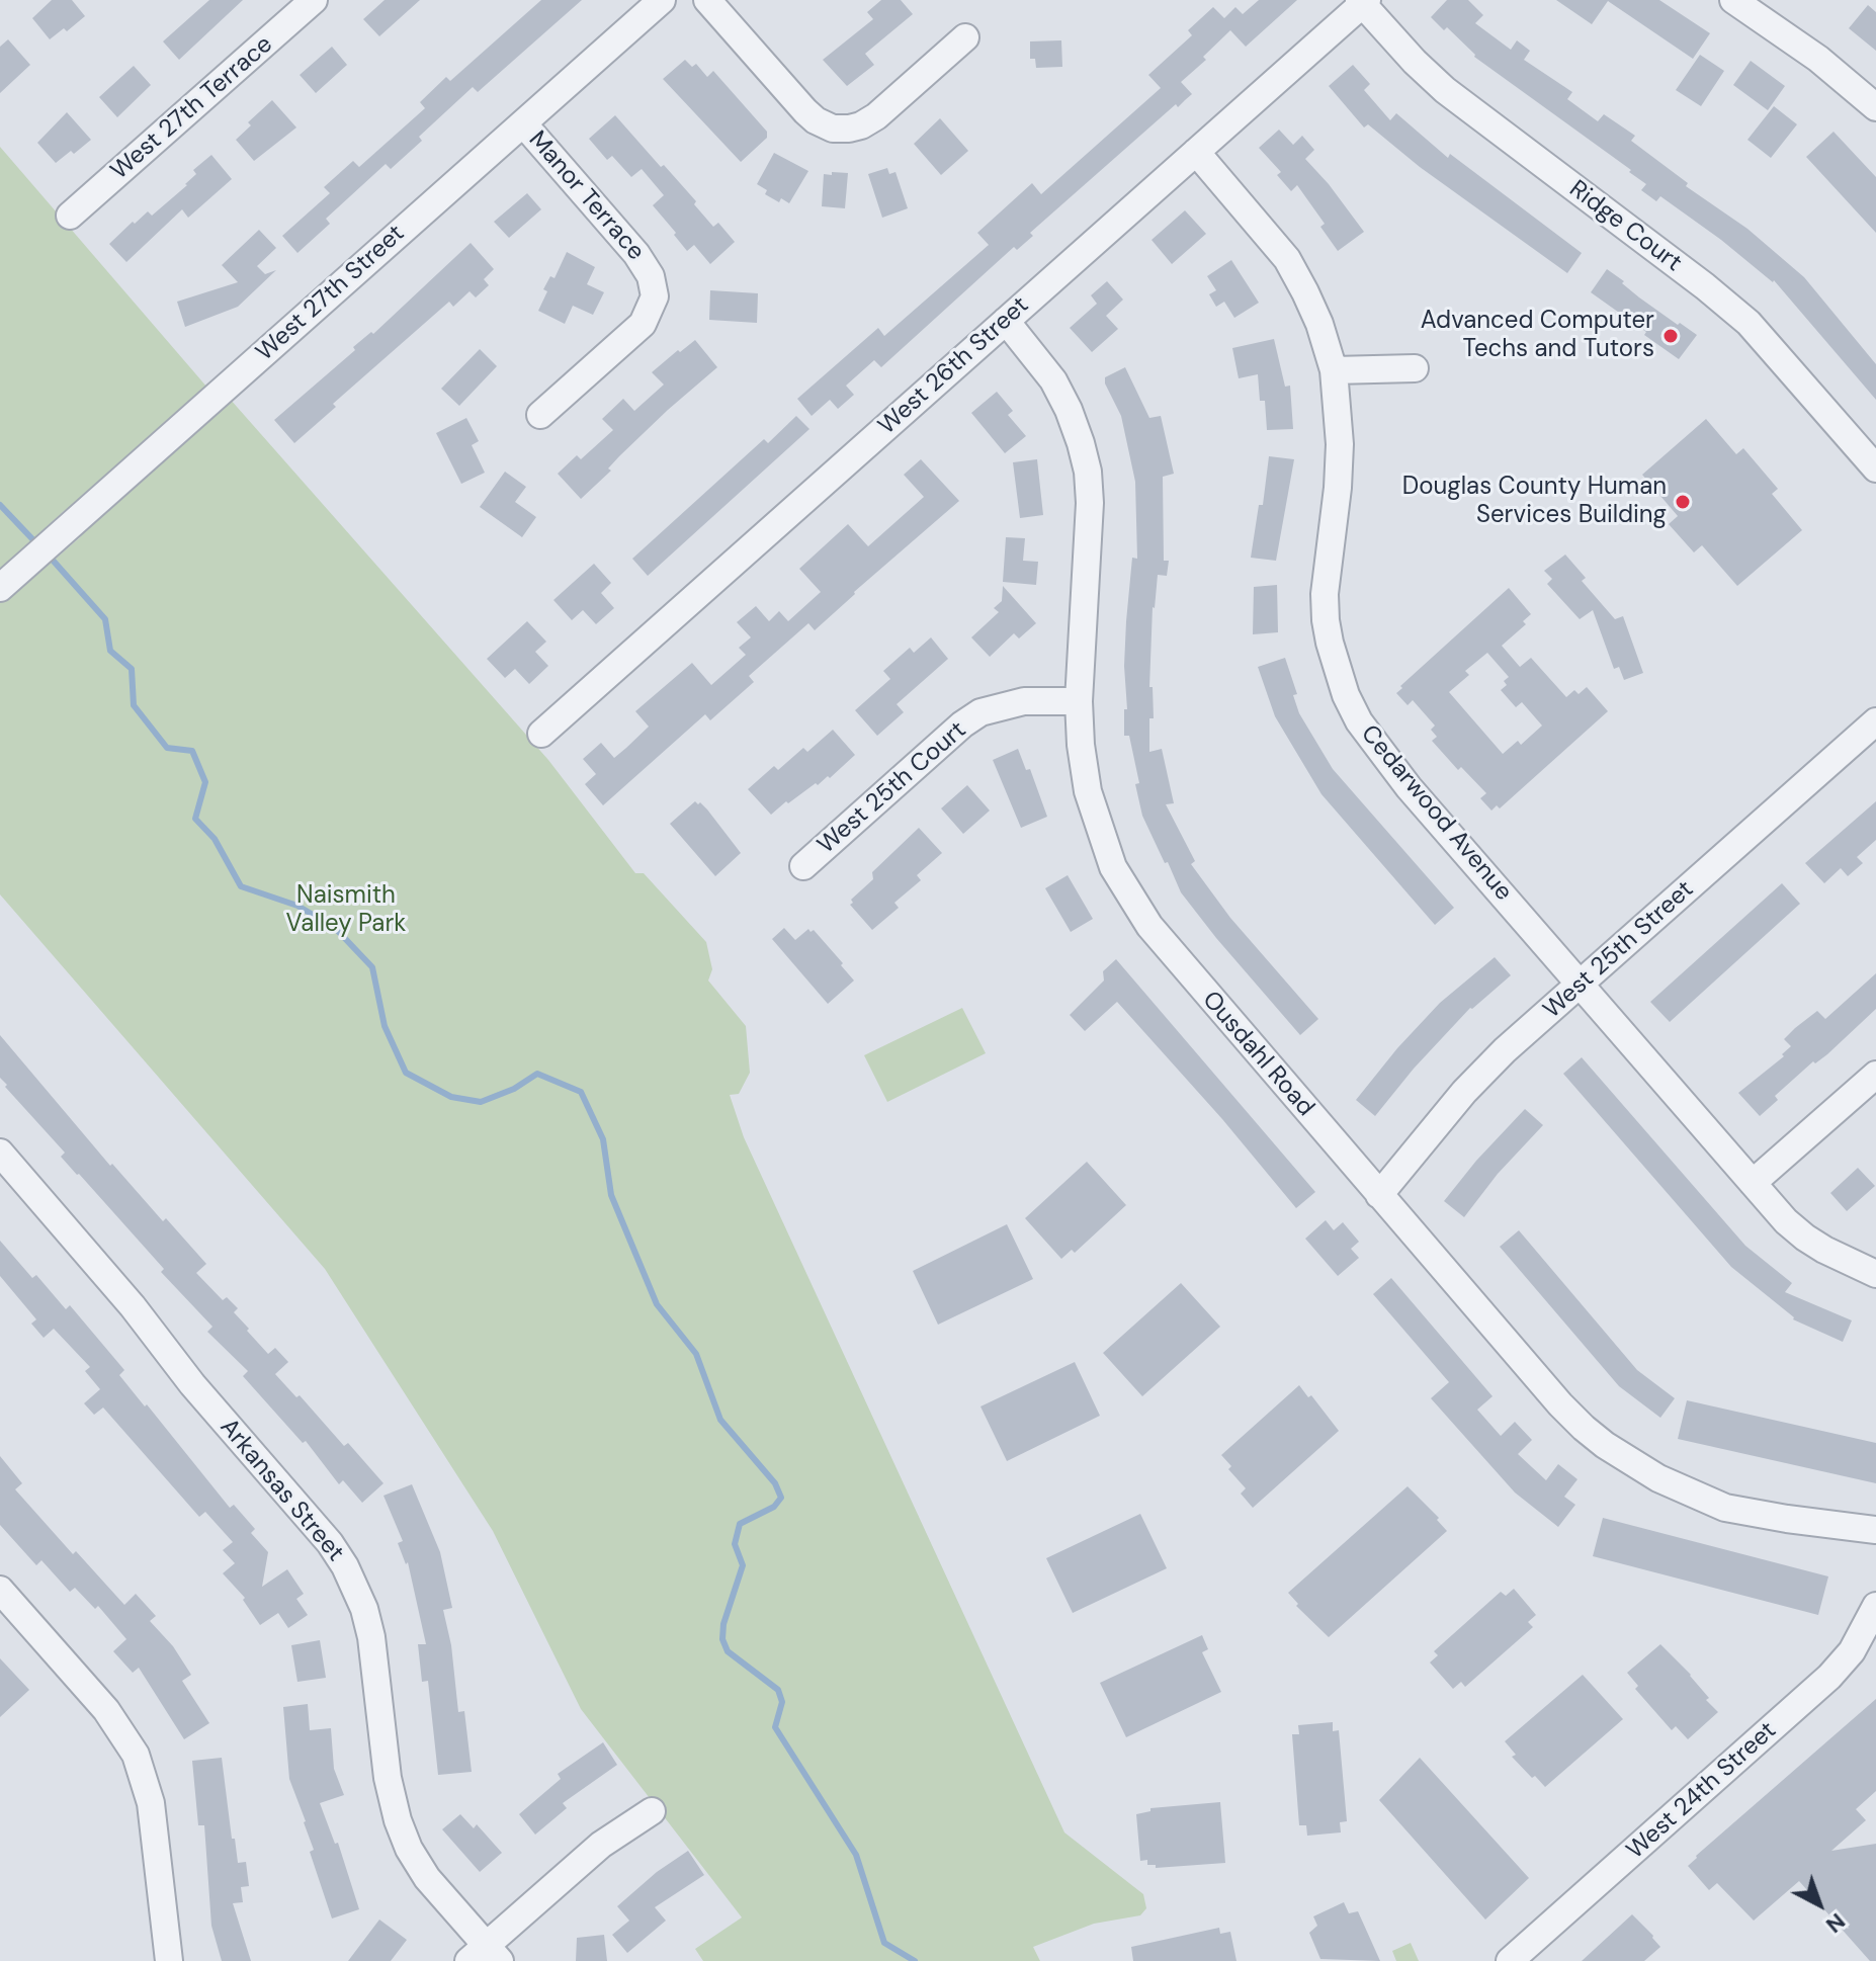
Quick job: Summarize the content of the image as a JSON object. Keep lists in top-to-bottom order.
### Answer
{
  "streets": {
    "street": [
      "West 27th Terrace",
      "Manor Terrace",
      "Ridge Court",
      "West 27th Street",
      "West 26th Street",
      "West 25th Court",
      "Cedarwood Avenue",
      "West 25th Street",
      "Ousdahl Road",
      "Arkansas Street",
      "West 24th Street"
    ]
  },
  "crossings": [
    ["Manor Terrace", "West 27th Street"],
    ["Ridge Court", "West 26th Street"],
    ["West 26th Street", "Cedarwood Avenue"],
    ["West 26th Street", "Ousdahl Road"],
    ["West 25th Court", "Ousdahl Road"],
    ["Cedarwood Avenue", "West 25th Street"],
    ["West 25th Street", "Ousdahl Road"]
  ],
  "parks": ["Naismith Valley Park"],
  "places": ["Advanced Computer Techs and Tutors", "Douglas County Human Services Building"],
  "north": "bottom right"
}
